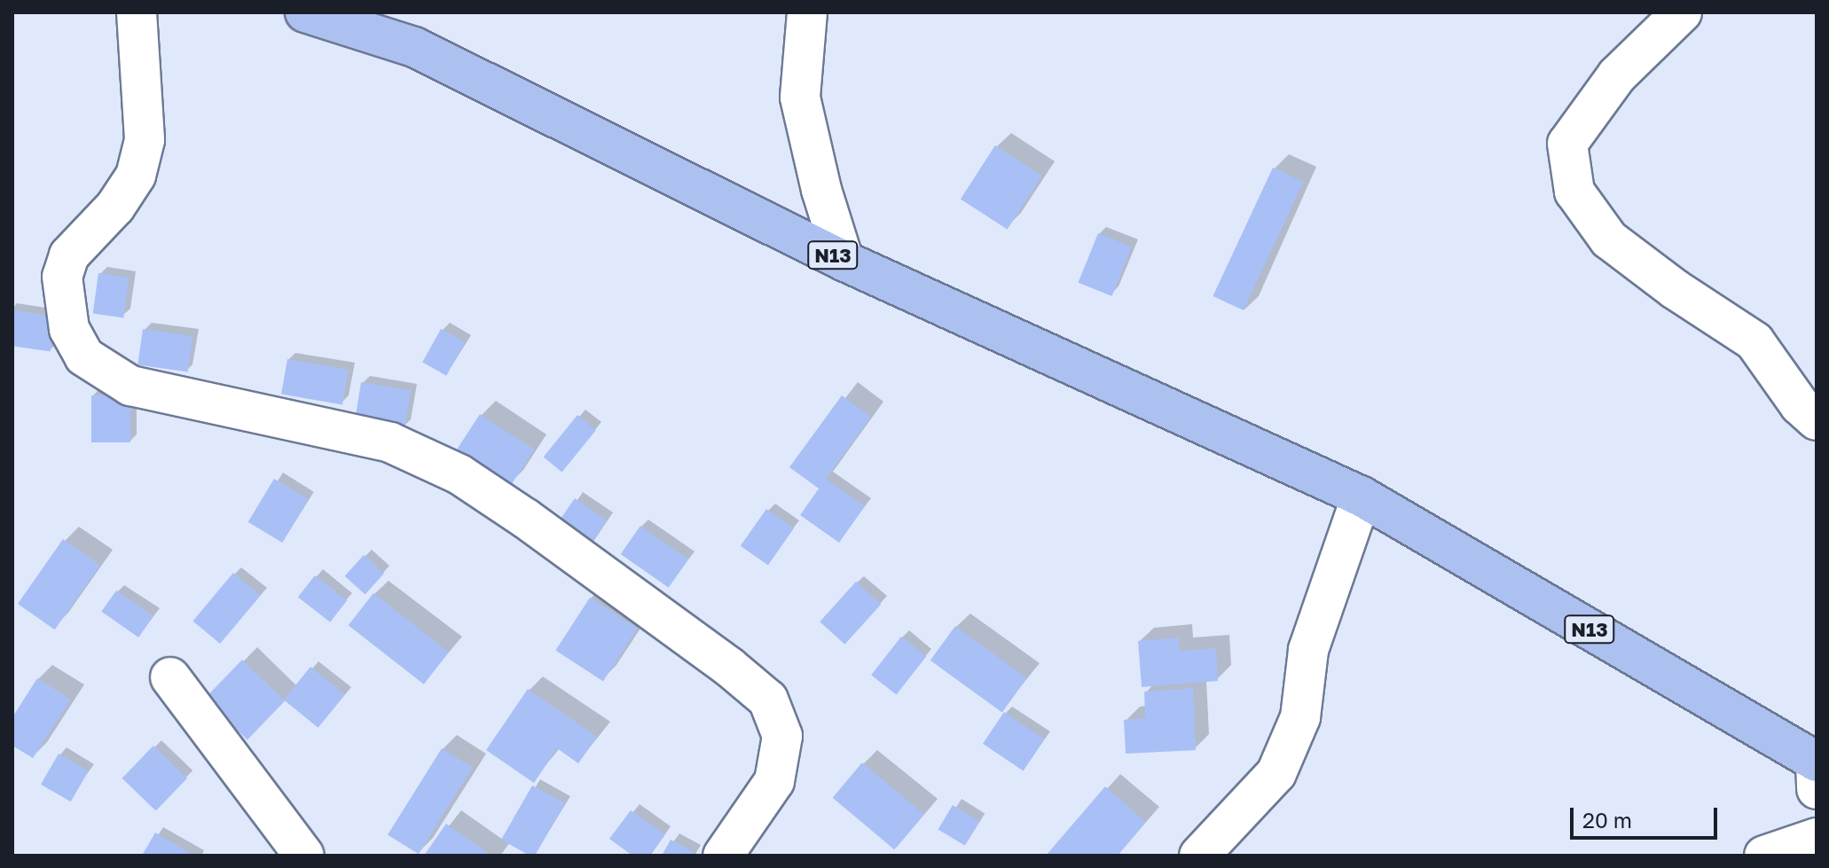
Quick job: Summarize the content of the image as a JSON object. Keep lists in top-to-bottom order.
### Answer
{
  "streets": {
    "main road": ["N13"]
  },
  "scale_bar": "20 m"
}
